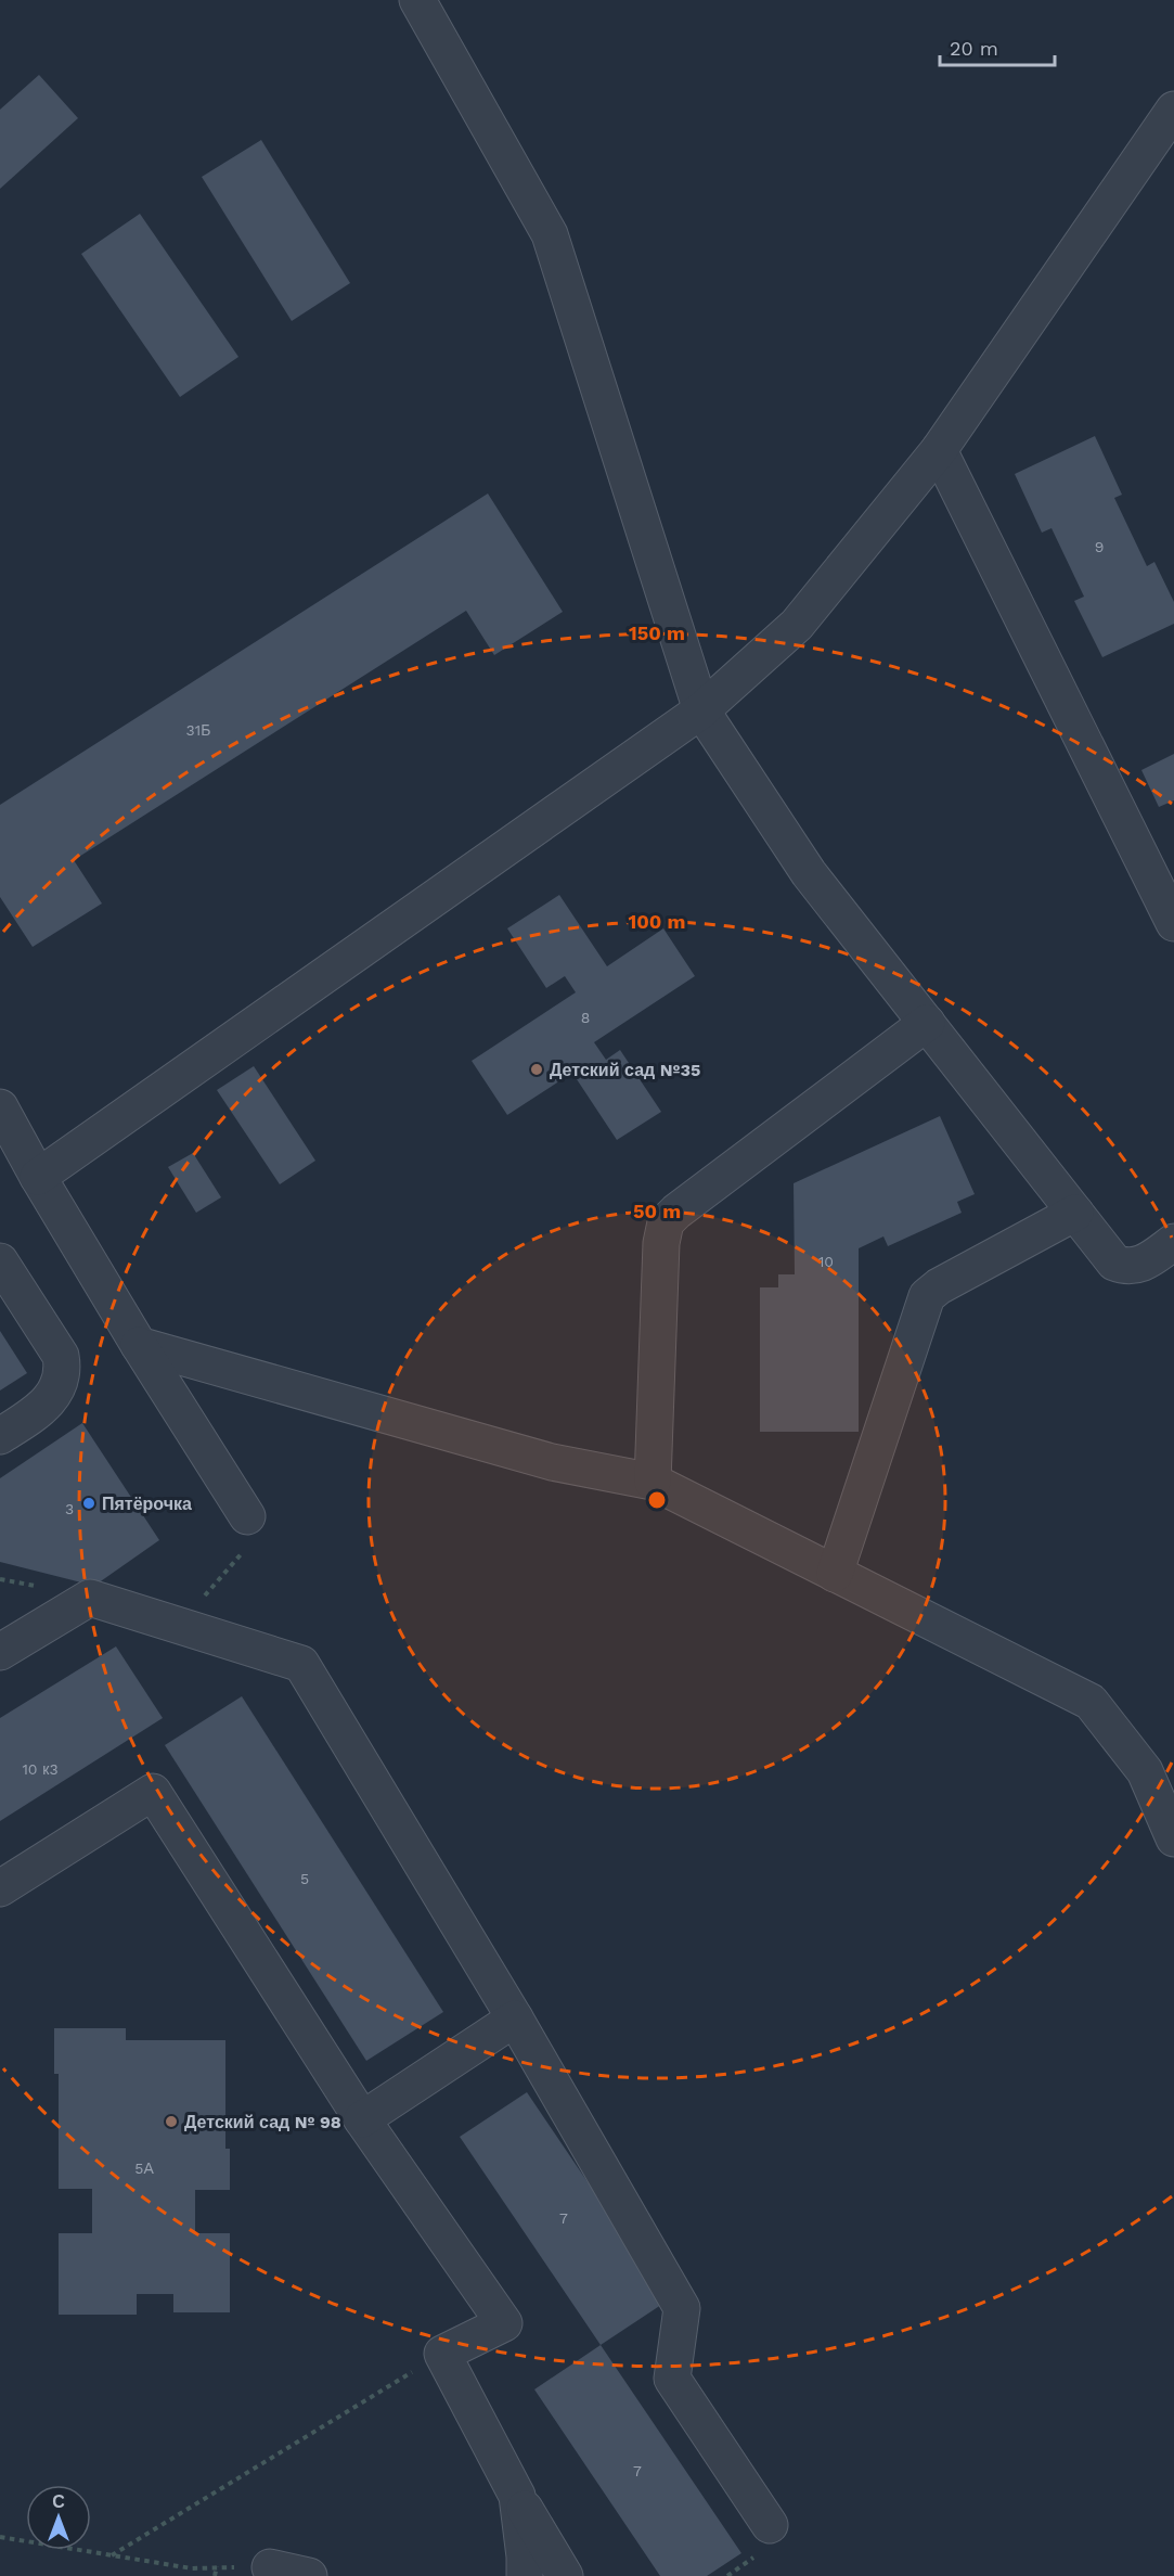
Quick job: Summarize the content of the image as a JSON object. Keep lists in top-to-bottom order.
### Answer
{
  "places": ["Детский сад №35", "Пятёрочка", "Детский сад № 98"],
  "house_numbers": [
    "9",
    "31Б",
    "8",
    "10",
    "3",
    "10 к3",
    "5",
    "5А",
    "7",
    "7"
  ],
  "scale_bar": "20 m",
  "north": "top",
  "rings": ["150 m", "100 m", "50 m"]
}
